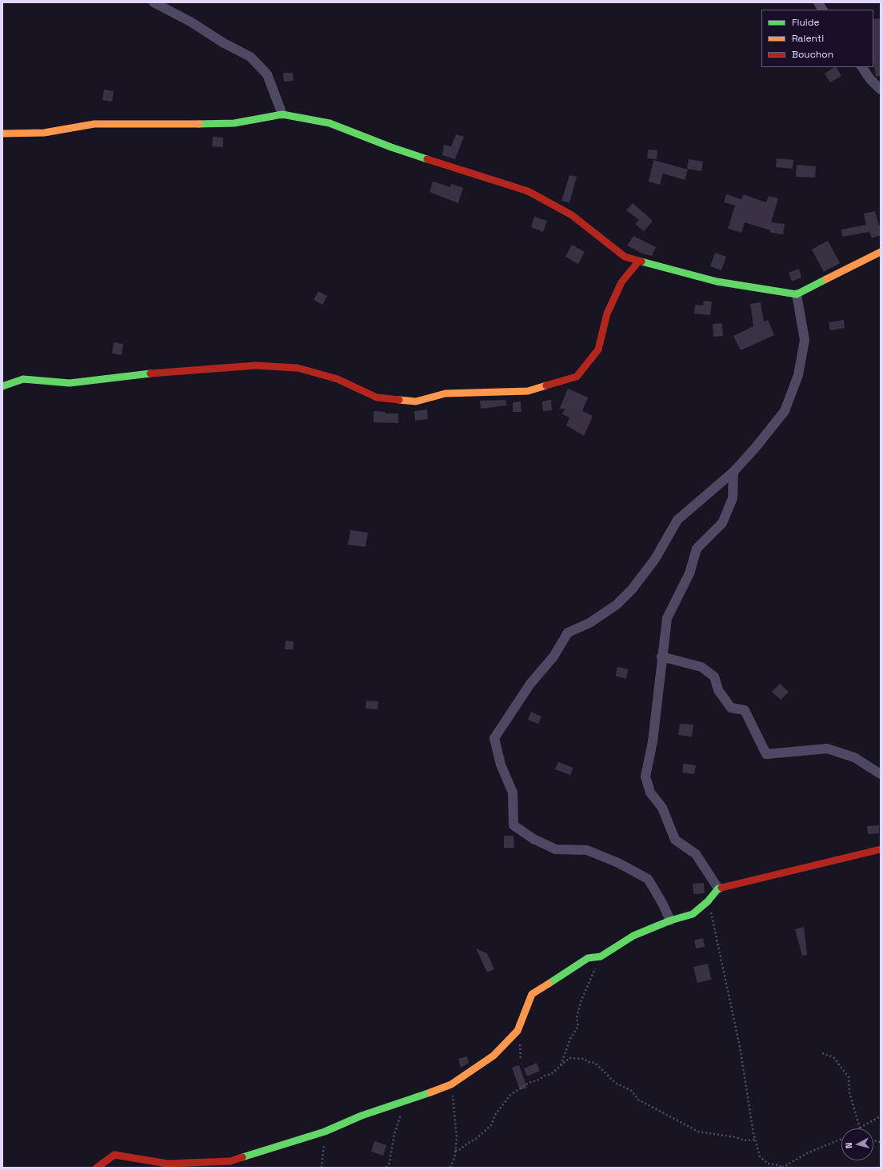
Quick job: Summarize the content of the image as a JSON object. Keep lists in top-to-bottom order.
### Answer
{
  "legend": ["Fluide", "Ralenti", "Bouchon"],
  "north": "left"
}
